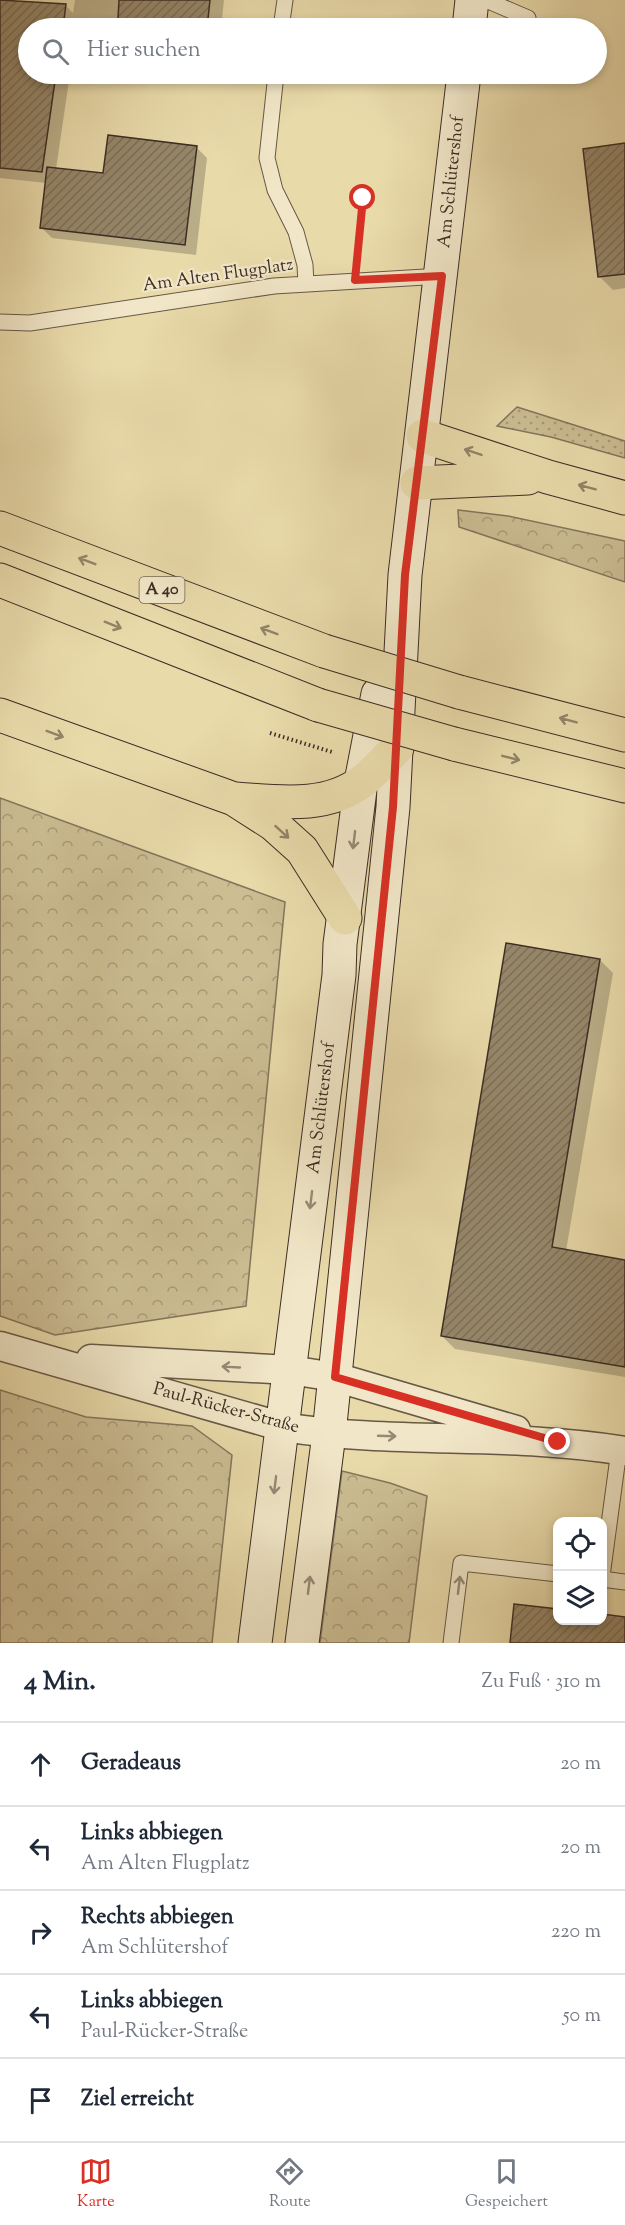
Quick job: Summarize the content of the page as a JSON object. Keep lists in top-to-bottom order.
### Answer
{
  "streets": {
    "highway": ["A 40"],
    "street": ["Am Schlütershof", "Paul-Rücker-Straße"],
    "lane": ["Am Alten Flugplatz"]
  },
  "crossings": [
    ["Am Schlütershof", "Am Alten Flugplatz"],
    ["Am Schlütershof", "Paul-Rücker-Straße"]
  ],
  "page": {
    "search": "Hier suchen",
    "heading": ["4 Min.", "Zu Fuß · 310 m"],
    "list": [
      ["Geradeaus", "20 m"],
      ["Links abbiegen", "Am Alten Flugplatz", "20 m"],
      ["Rechts abbiegen", "Am Schlütershof", "220 m"],
      ["Links abbiegen", "Paul-Rücker-Straße", "50 m"],
      "Ziel erreicht"
    ],
    "nav": ["Karte", "Route", "Gespeichert"]
  }
}
